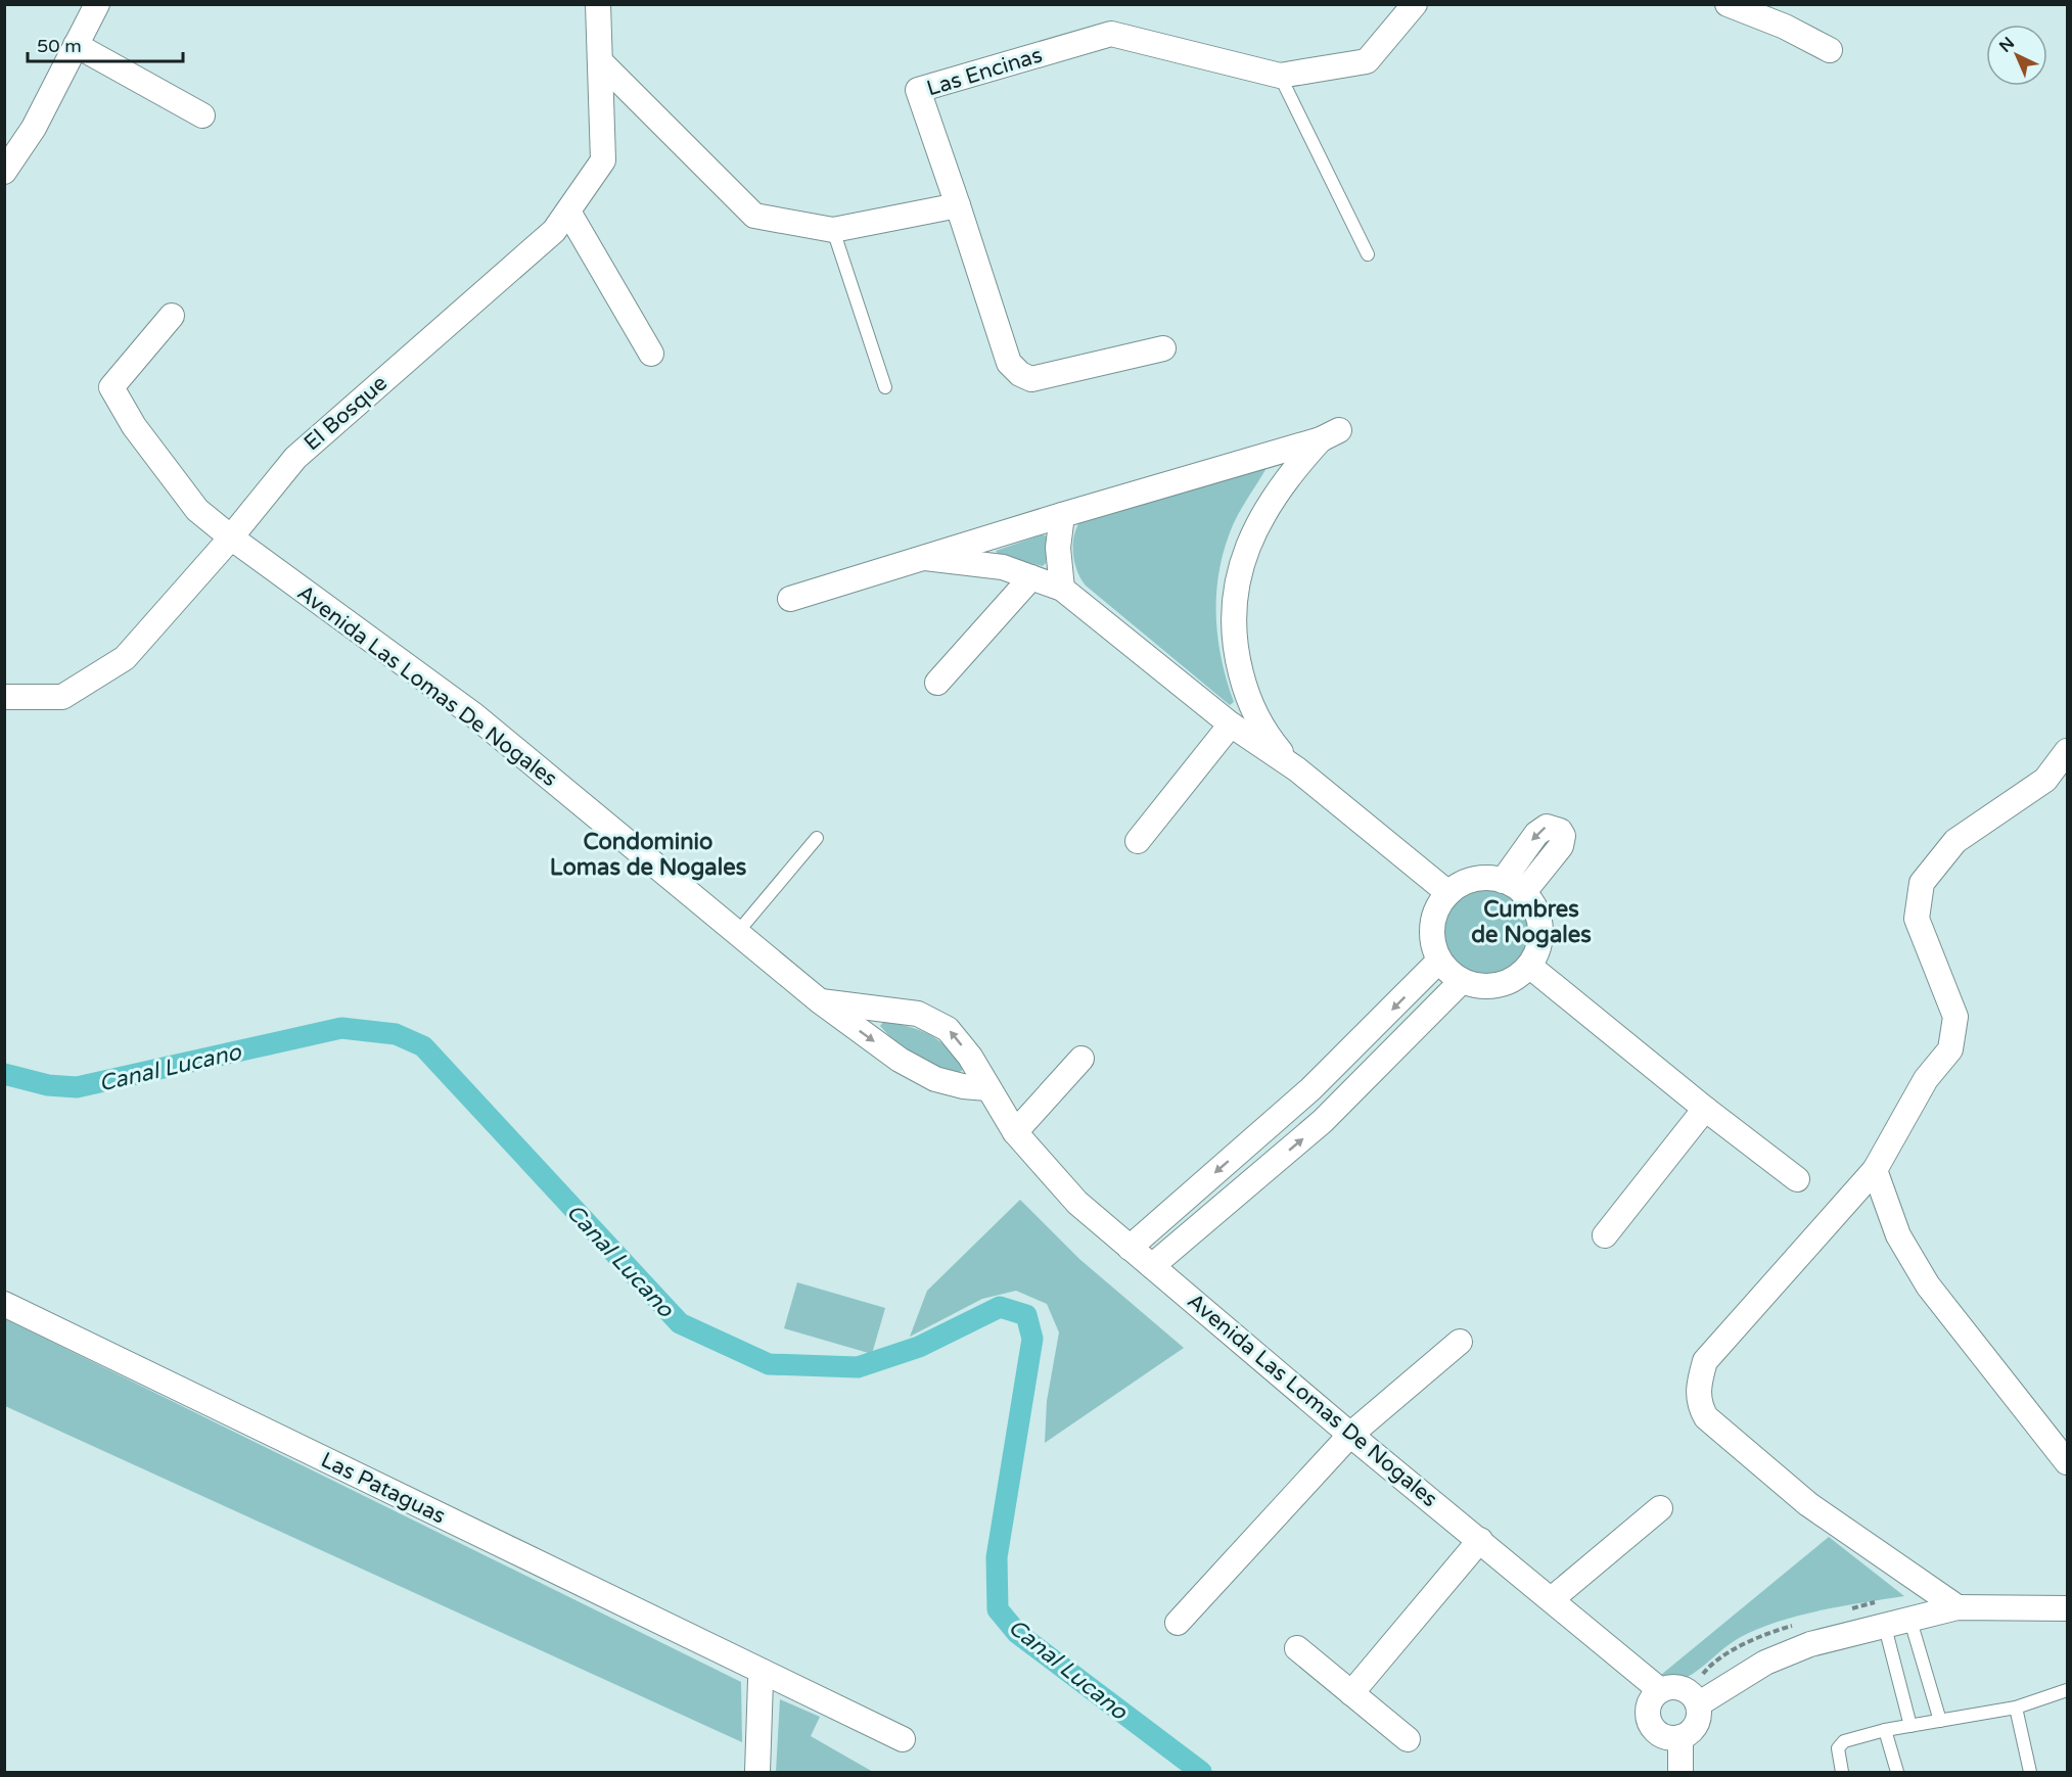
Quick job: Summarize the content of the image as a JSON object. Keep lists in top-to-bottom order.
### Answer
{
  "streets": {
    "street": [
      "Las Encinas",
      "El Bosque",
      "Avenida Las Lomas De Nogales",
      "Las Pataguas"
    ]
  },
  "crossings": [
    ["El Bosque", "Avenida Las Lomas De Nogales"]
  ],
  "districts": ["Condominio Lomas de Nogales", "Cumbres de Nogales"],
  "water": ["Canal Lucano"],
  "scale_bar": "50 m",
  "north": "top left"
}
